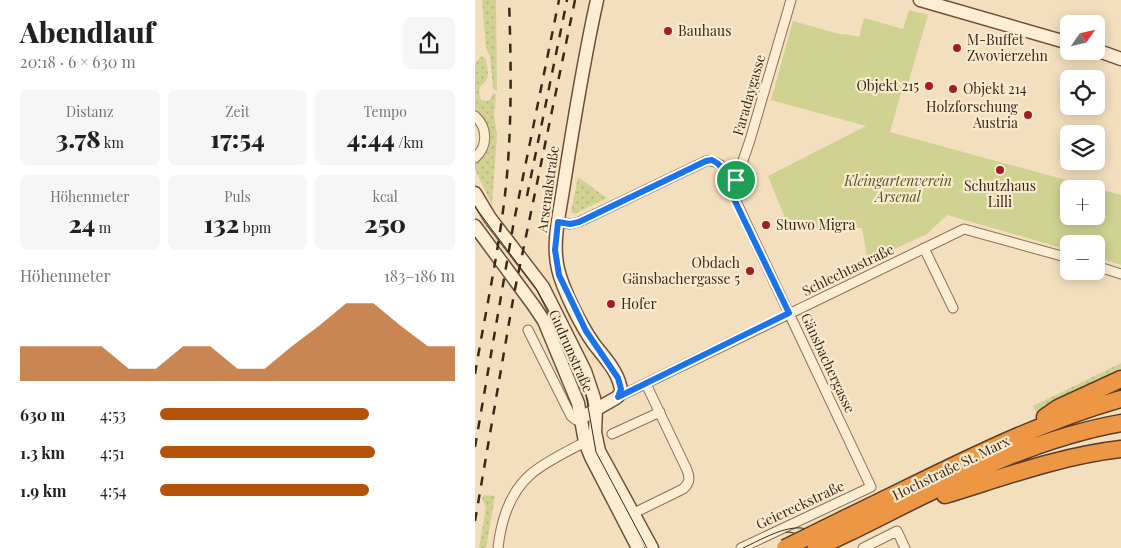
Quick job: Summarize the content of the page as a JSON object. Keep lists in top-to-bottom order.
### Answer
{
  "streets": {
    "highway": ["Hochstraße St. Marx"],
    "main road": ["Arsenalstraße", "Gudrunstraße"],
    "street": [
      "Faradaygasse",
      "Schlechtastraße",
      "Gänsbachergasse",
      "Geiereckstraße"
    ]
  },
  "crossings": [
    ["Faradaygasse", "Gänsbachergasse"],
    ["Arsenalstraße", "Schlechtastraße"],
    ["Schlechtastraße", "Gänsbachergasse"],
    ["Gänsbachergasse", "Geiereckstraße"]
  ],
  "parks": ["Kleingartenverein Arsenal"],
  "places": [
    "Bauhaus",
    "M-Buffet Zwovierzehn",
    "Objekt 215",
    "Objekt 214",
    "Holzforschung Austria",
    "Schutzhaus Lilli",
    "Stuwo Migra",
    "Obdach Gänsbachergasse 5",
    "Hofer"
  ],
  "north": "top right",
  "page": {
    "heading": ["Abendlauf", "20:18 · 6 × 630 m"],
    "map_buttons": ["+", "−"],
    "stats": [
      ["Distanz", "3.78 km"],
      ["Zeit", "17:54"],
      ["Tempo", "4:44 /km"],
      ["Höhenmeter", "24 m"],
      ["Puls", "132 bpm"],
      ["kcal", "250"]
    ],
    "chart": ["Höhenmeter", "183–186 m"],
    "list": [
      {
        "name": "630 m",
        "note": "4:53"
      },
      {
        "name": "1.3 km",
        "note": "4:51"
      },
      {
        "name": "1.9 km",
        "note": "4:54"
      }
    ]
  }
}
